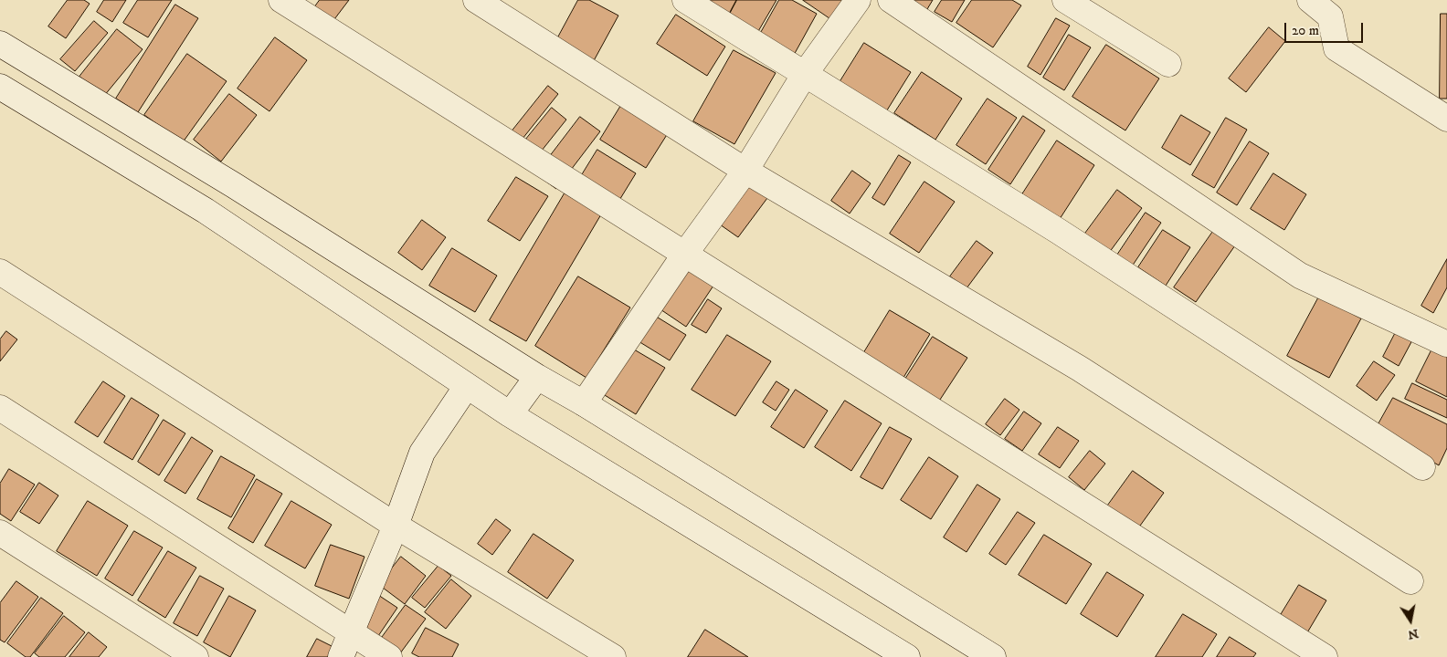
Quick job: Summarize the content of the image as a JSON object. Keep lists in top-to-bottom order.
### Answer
{
  "scale_bar": "20 m",
  "north": "bottom"
}
